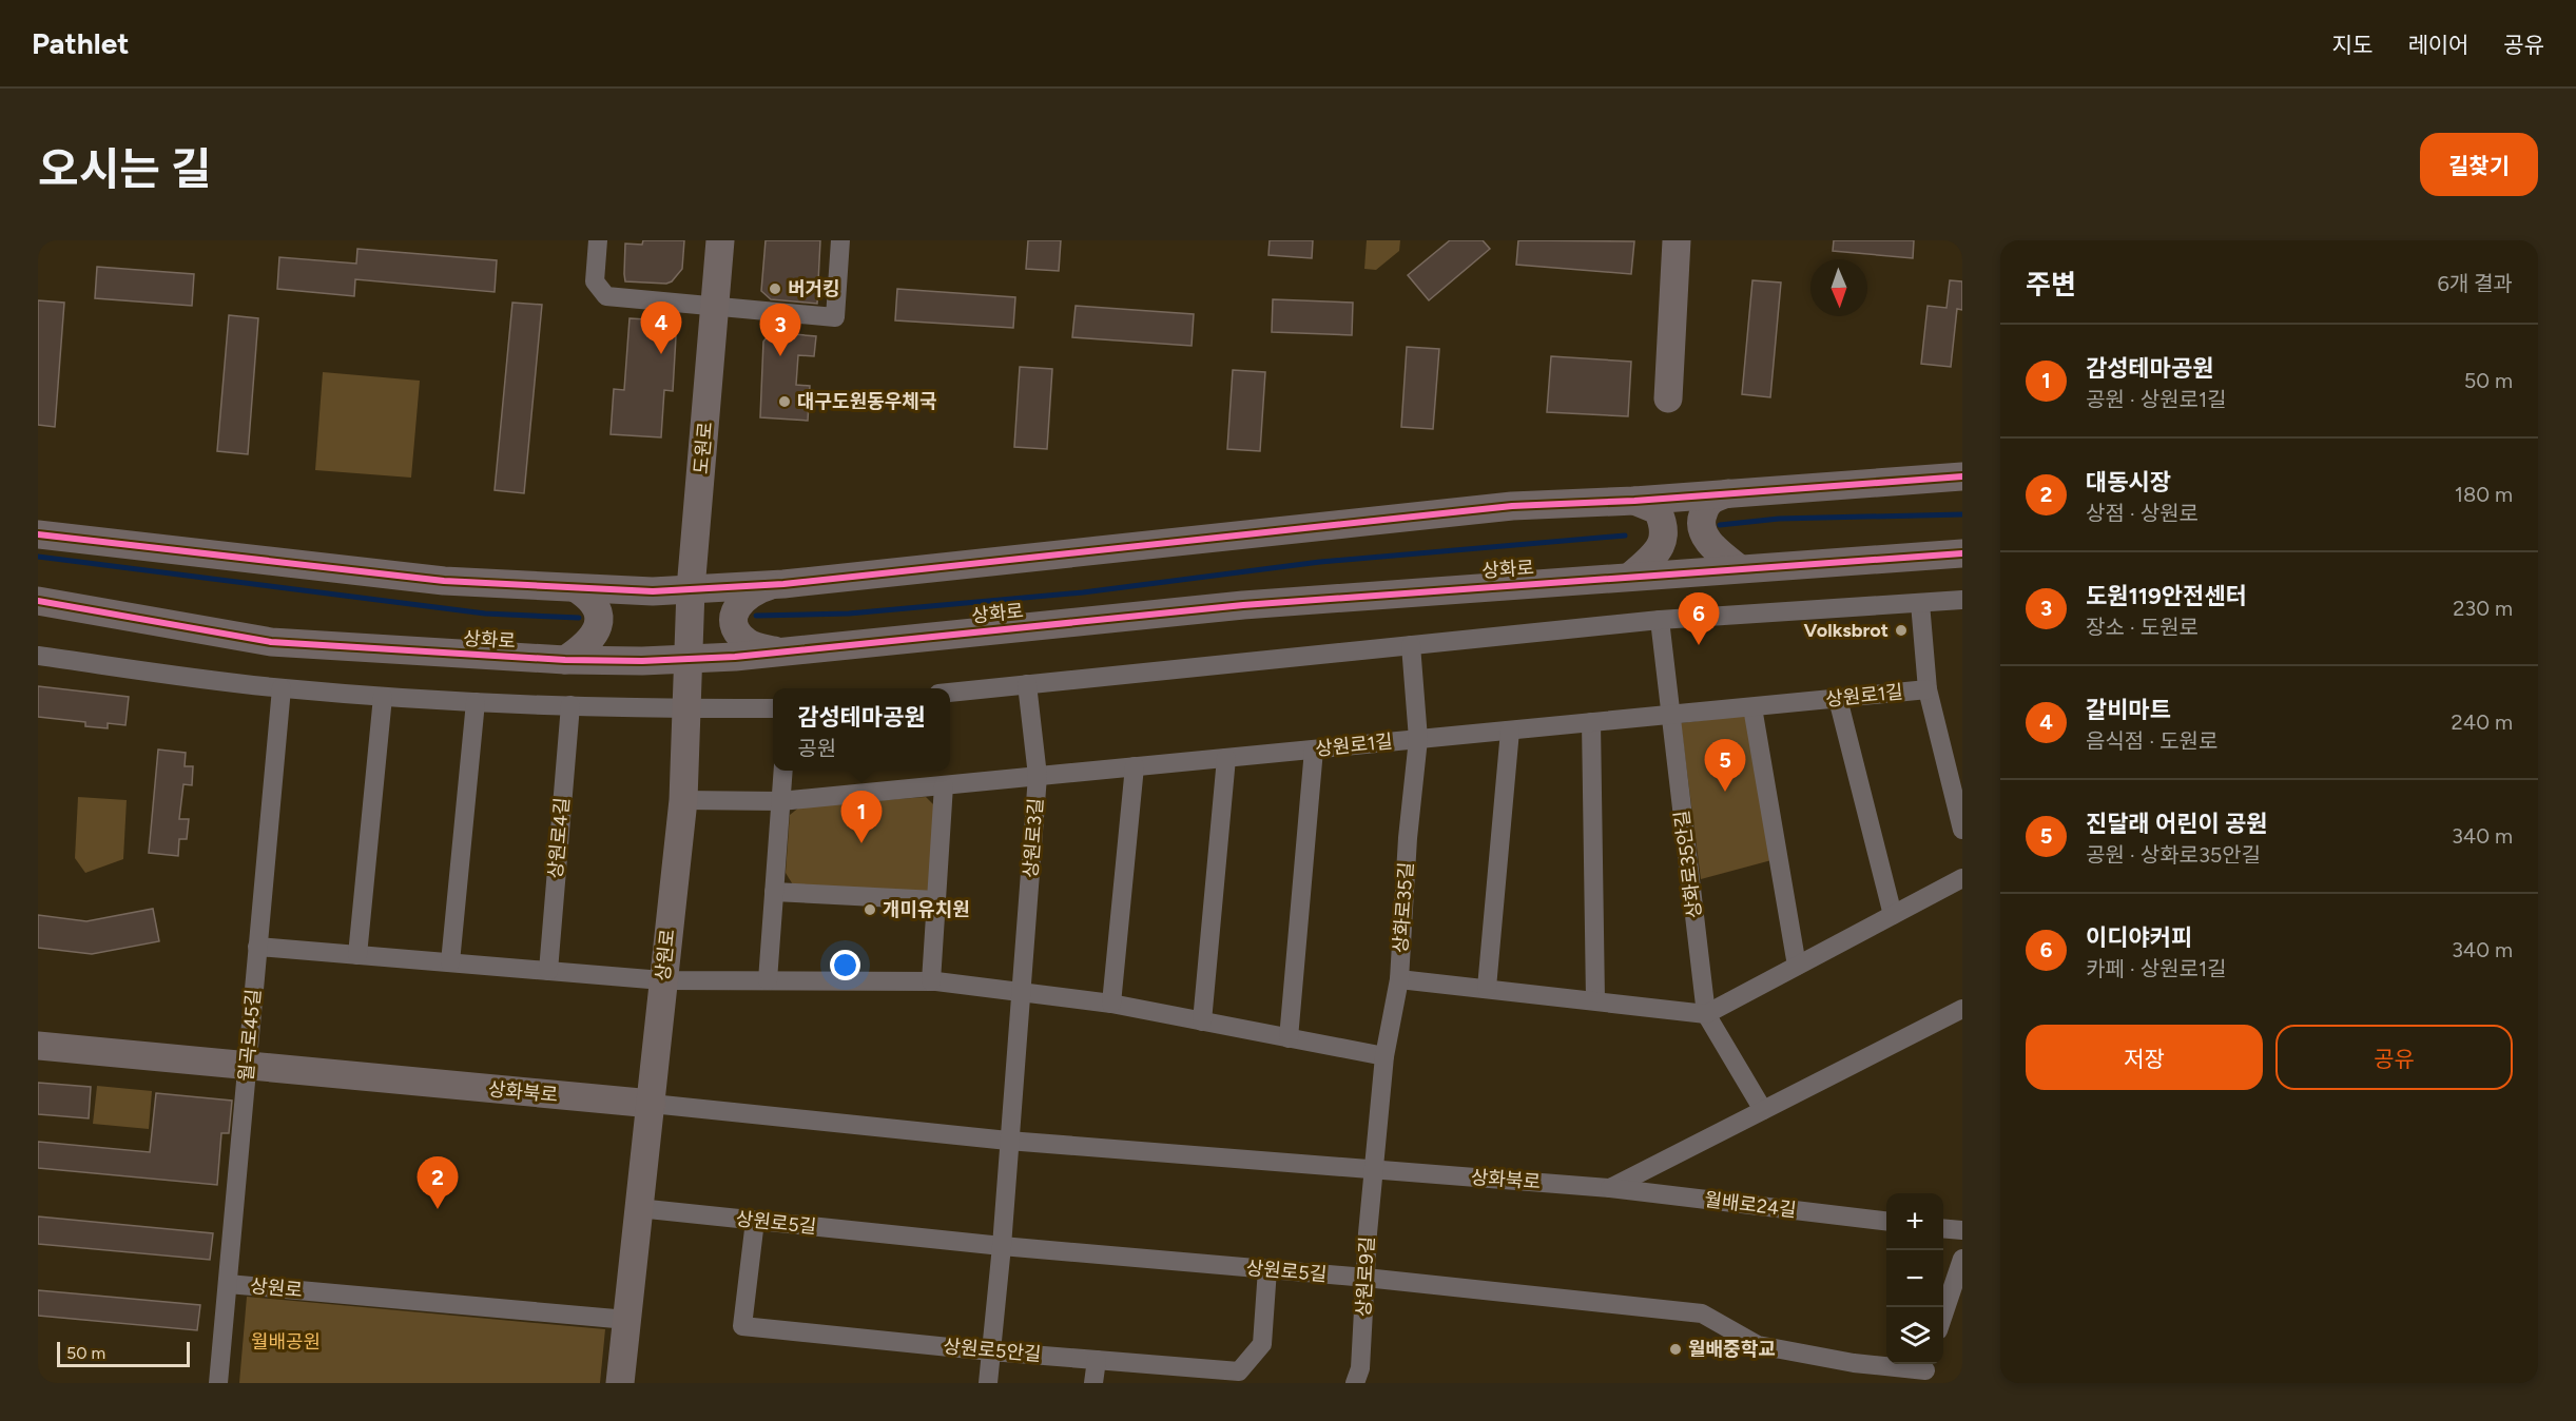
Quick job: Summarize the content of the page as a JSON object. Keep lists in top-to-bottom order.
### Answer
{
  "streets": {
    "main road": [
      "도원로",
      "상화로",
      "상원로",
      "상화북로"
    ],
    "street": [
      "상원로1길",
      "상원로4길",
      "상원로3길",
      "상화로35안길",
      "상화로35길",
      "월곡로45길",
      "월배로24길",
      "상원로5길",
      "상원로9길",
      "상원로5안길"
    ]
  },
  "crossings": [
    ["도원로", "상원로"],
    ["상화로", "상원로"],
    ["상원로1길", "상원로3길"],
    ["상원로1길", "상화로35안길"],
    ["상원로1길", "상화로35길"],
    ["상원로1길", "상원로"],
    ["상화로35길", "상화북로"],
    ["상화로35길", "상원로9길"],
    ["상원로", "월곡로45길"],
    ["상원로", "상화북로"],
    ["상원로", "상원로5길"],
    ["월곡로45길", "상화북로"],
    ["상화북로", "월배로24길"],
    ["상화북로", "상원로9길"],
    ["상원로5길", "상원로9길"],
    ["상원로5길", "상원로5안길"]
  ],
  "parks": ["월배공원"],
  "places": [
    "버거킹",
    "대구도원동우체국",
    "Volksbrot",
    "개미유치원",
    "월배중학교"
  ],
  "scale_bar": "50 m",
  "north": "bottom",
  "page": {
    "header": "Pathlet",
    "nav": ["지도", "레이어", "공유"],
    "title": "오시는 길",
    "buttons": [
      "길찾기",
      ["저장", "공유"]
    ],
    "heading": ["주변", "6개 결과"],
    "pins": [
      "4",
      "3",
      "6",
      "5",
      "1",
      "2"
    ],
    "list": [
      {
        "mark": "1",
        "name": "감성테마공원",
        "note": "공원 · 상원로1길",
        "value": "50 m"
      },
      {
        "mark": "2",
        "name": "대동시장",
        "note": "상점 · 상원로",
        "value": "180 m"
      },
      {
        "mark": "3",
        "name": "도원119안전센터",
        "note": "장소 · 도원로",
        "value": "230 m"
      },
      {
        "mark": "4",
        "name": "갈비마트",
        "note": "음식점 · 도원로",
        "value": "240 m"
      },
      {
        "mark": "5",
        "name": "진달래 어린이 공원",
        "note": "공원 · 상화로35안길",
        "value": "340 m"
      },
      {
        "mark": "6",
        "name": "이디야커피",
        "note": "카페 · 상원로1길",
        "value": "340 m"
      }
    ],
    "popup": ["감성테마공원", "공원"],
    "map_buttons": ["+", "−"],
    "scale": "50 m"
  }
}
